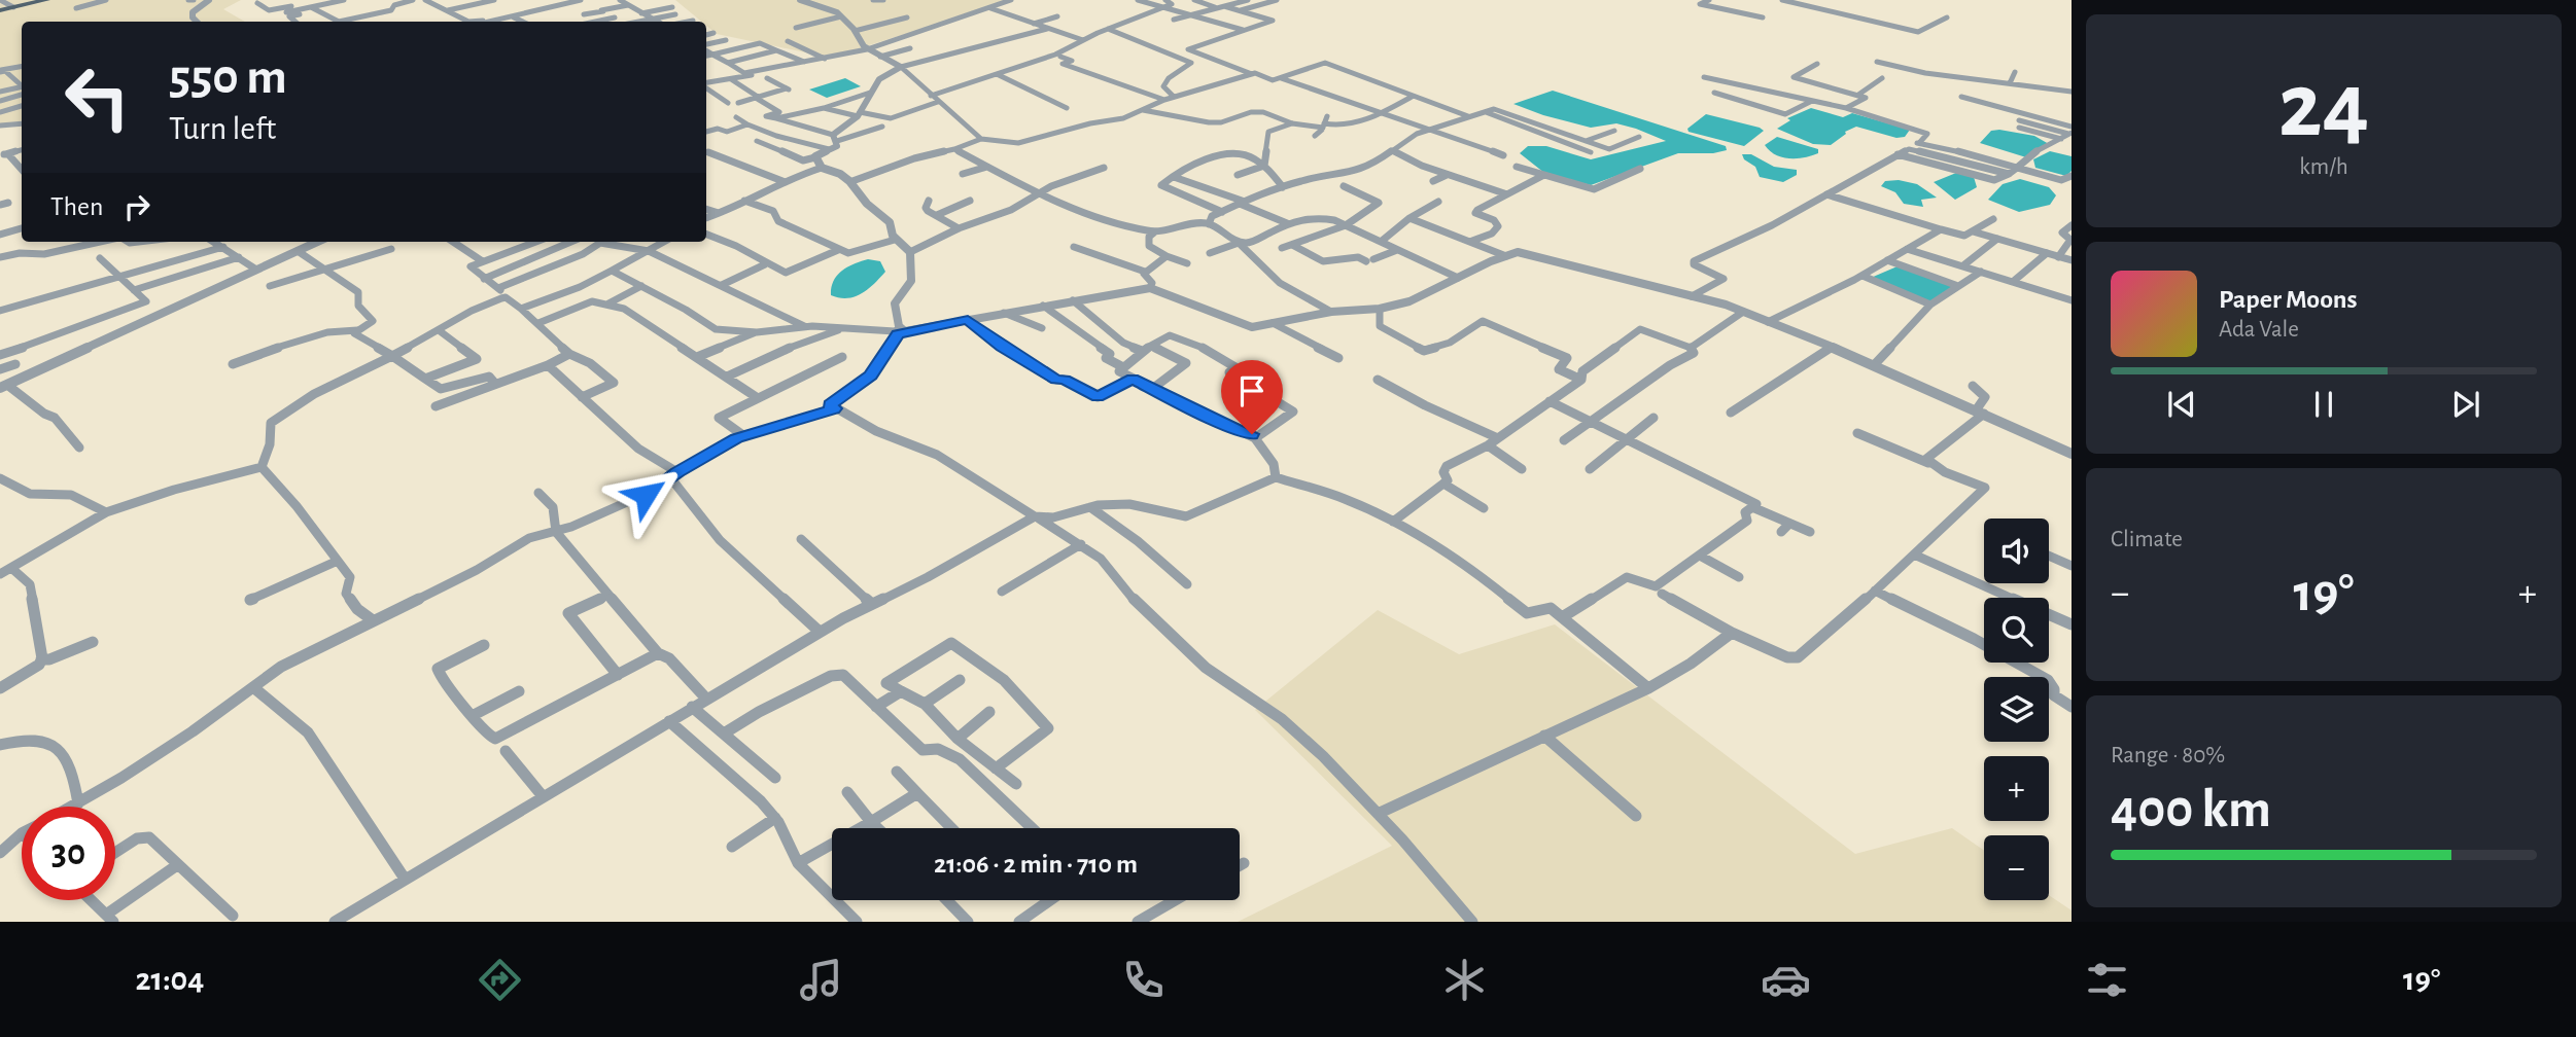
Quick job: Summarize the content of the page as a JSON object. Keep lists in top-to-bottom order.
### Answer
{
  "page": {
    "tile": [
      ["24", "km/h"],
      "Climate",
      ["Range · 80%", "400 km"]
    ],
    "turn": ["550 m", "Turn left"],
    "then": "Then",
    "song": ["Paper Moons", "Ada Vale"],
    "map_buttons": ["+", "−"],
    "heat": ["−", "19°", "+"],
    "limit": "30",
    "trip": "21:06 · 2 min · 710 m",
    "tabs": ["21:04", "19°"]
  }
}
